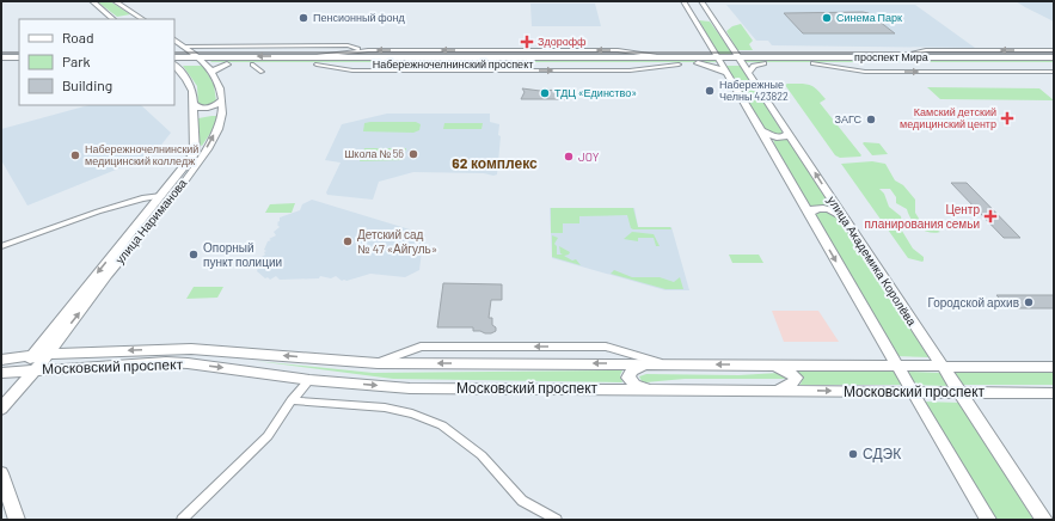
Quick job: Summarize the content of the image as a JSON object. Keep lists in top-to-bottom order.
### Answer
{
  "streets": {
    "main road": [
      "проспект Мира",
      "Набережночелнинский проспект",
      "улица Нариманова",
      "улица Академика Королёва",
      "Московский проспект"
    ]
  },
  "crossings": [
    ["проспект Мира", "Набережночелнинский проспект"],
    ["проспект Мира", "улица Академика Королёва"],
    ["Набережночелнинский проспект", "улица Нариманова"],
    ["улица Нариманова", "Московский проспект"],
    ["улица Академика Королёва", "Московский проспект"]
  ],
  "districts": ["62 комплекс"],
  "places": {
    "other": [
      "Пенсионный фонд",
      "Синема Парк",
      "Набережные Челны 423822",
      "ТДЦ «Единство»",
      "ЗАГС",
      "Школа № 56",
      "Набережночелнинский медицинский колледж",
      "JOY",
      "Детский сад № 47 «Айгуль»",
      "Опорный пункт полиции",
      "Городской архив",
      "СДЭК"
    ],
    "health": ["Здорофф", "Камский детский медицинский центр", "Центр планирования семьи"]
  },
  "legend": ["Road", "Park", "Building"]
}
